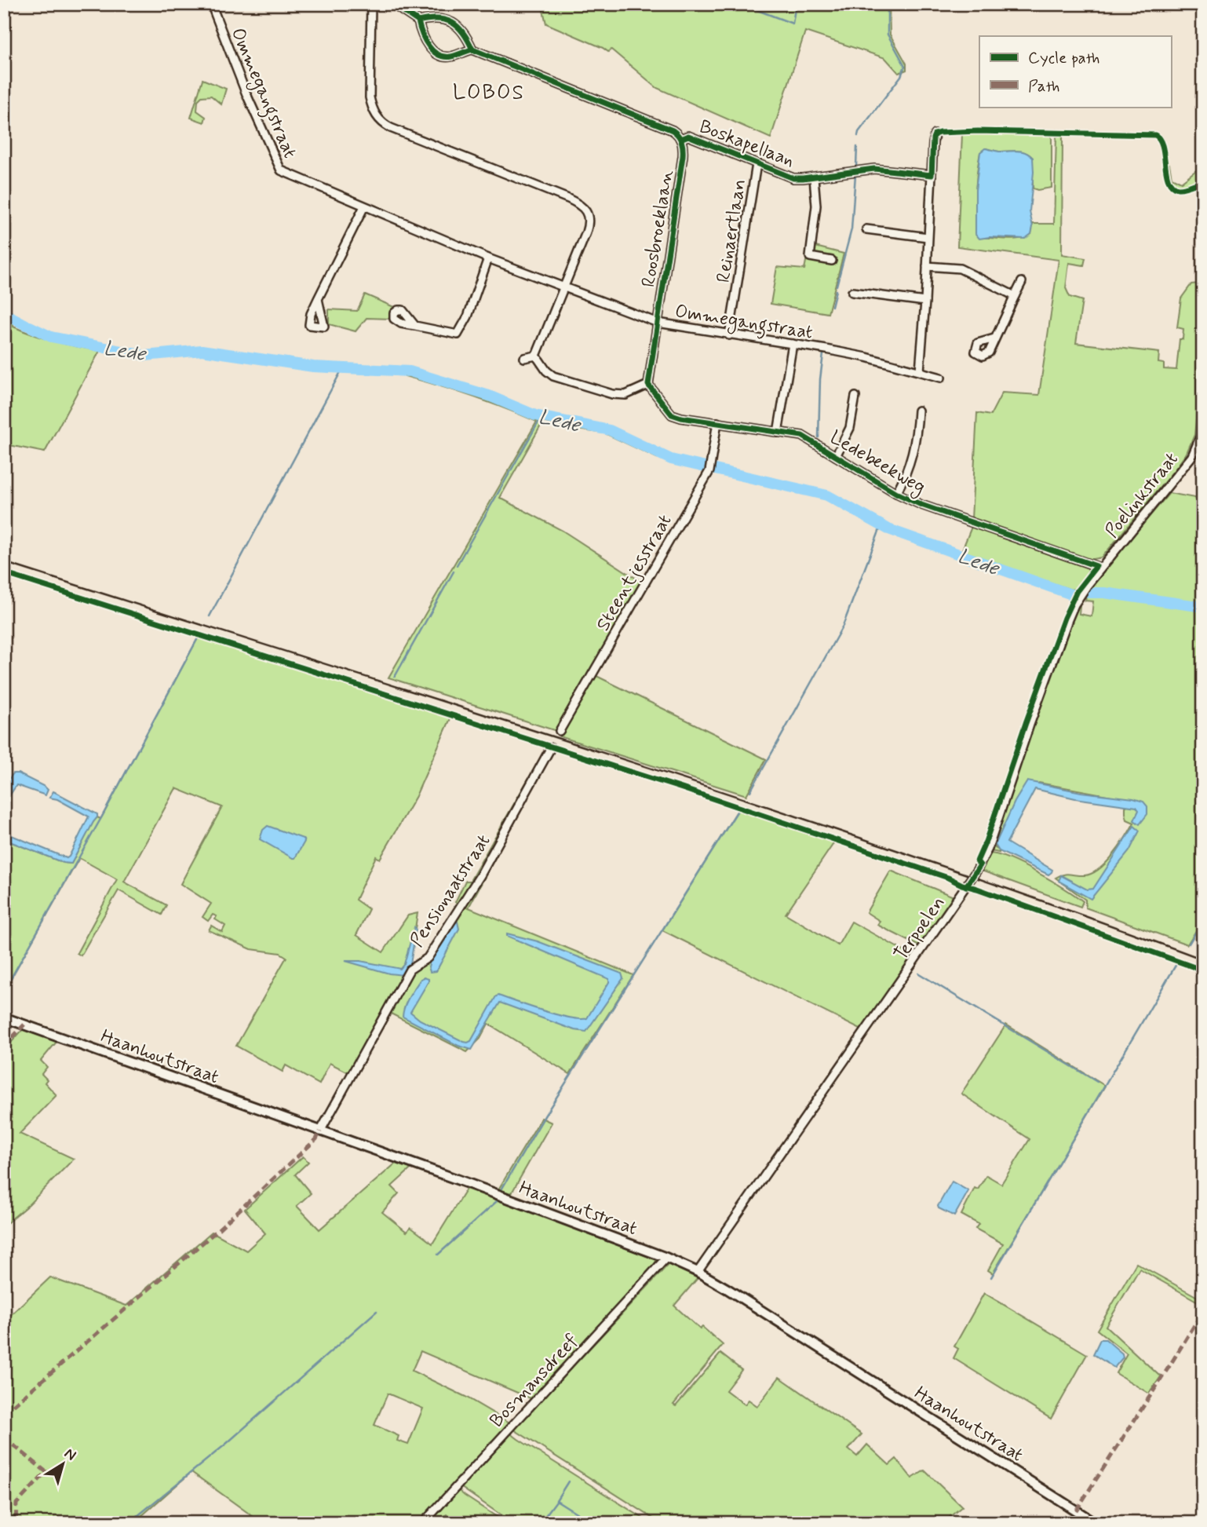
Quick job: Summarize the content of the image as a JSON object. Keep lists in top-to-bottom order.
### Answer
{
  "streets": {
    "street": [
      "Ommegangstraat",
      "Boskapellaan",
      "Roosbroeklaan",
      "Reinaertlaan",
      "Ledebeekweg",
      "Poelinkstraat",
      "Steentjesstraat",
      "Pensionaatstraat",
      "Terpoelen",
      "Haanhoutstraat",
      "Bosmansdreef"
    ]
  },
  "crossings": [
    ["Ommegangstraat", "Roosbroeklaan"],
    ["Ommegangstraat", "Reinaertlaan"],
    ["Boskapellaan", "Roosbroeklaan"],
    ["Boskapellaan", "Reinaertlaan"],
    ["Roosbroeklaan", "Ledebeekweg"],
    ["Ledebeekweg", "Poelinkstraat"],
    ["Ledebeekweg", "Steentjesstraat"],
    ["Ledebeekweg", "Terpoelen"],
    ["Poelinkstraat", "Terpoelen"],
    ["Pensionaatstraat", "Haanhoutstraat"],
    ["Terpoelen", "Haanhoutstraat"],
    ["Haanhoutstraat", "Bosmansdreef"]
  ],
  "districts": ["LOBOS"],
  "water": ["Lede"],
  "legend": ["Cycle path", "Path"],
  "north": "top right"
}
